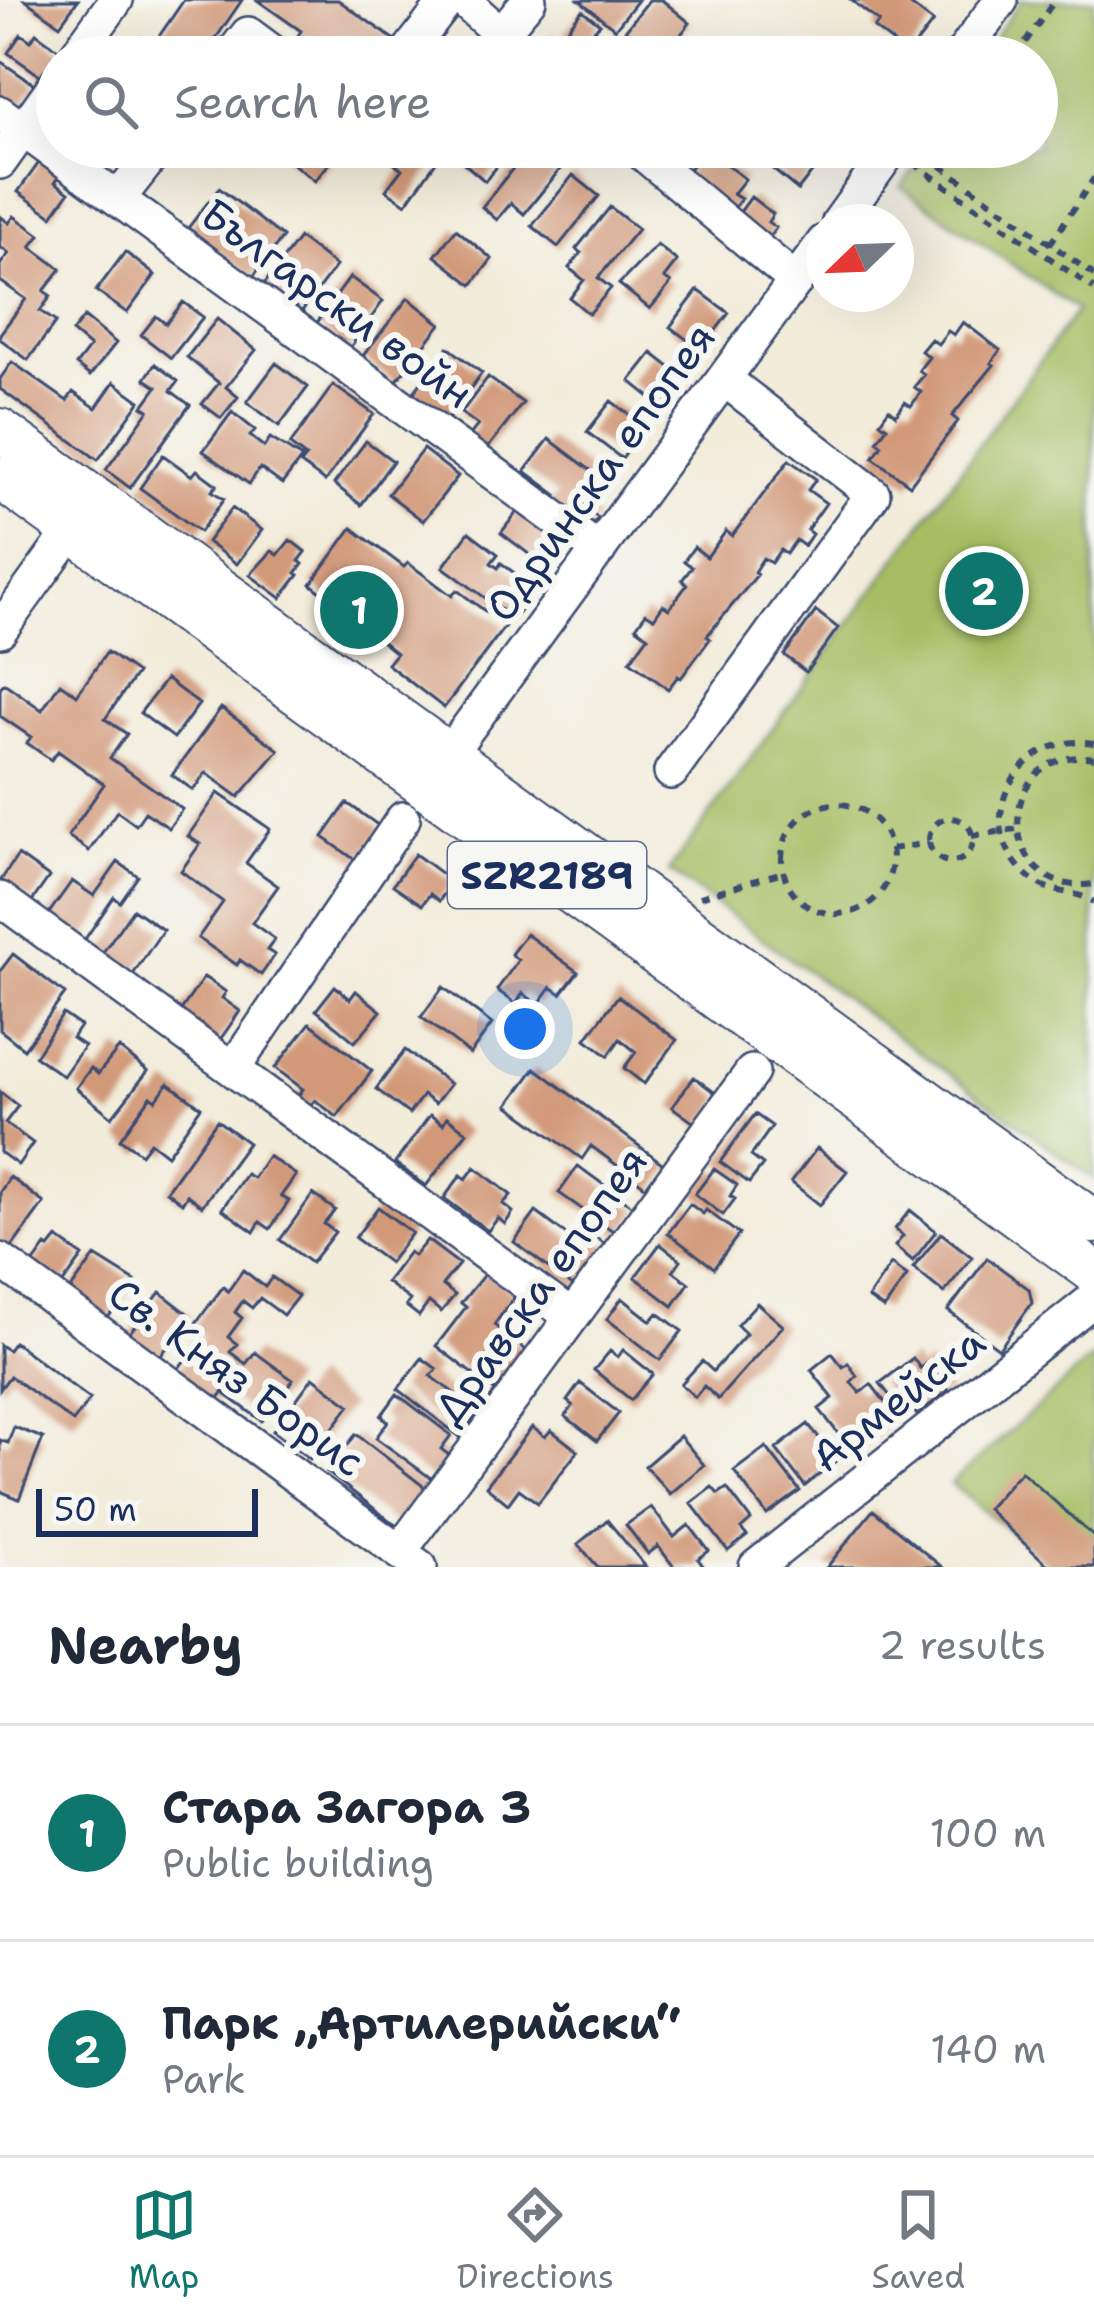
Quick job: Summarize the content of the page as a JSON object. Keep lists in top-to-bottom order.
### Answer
{
  "streets": {
    "main road": ["SZR2189"],
    "street": [
      "Български войн",
      "Одринска епопея",
      "Дравска епопея",
      "Св. Княз Борис",
      "Армейска"
    ]
  },
  "crossings": [
    ["Български войн", "Одринска епопея"],
    ["Одринска епопея", "SZR2189"],
    ["Дравска епопея", "Св. Княз Борис"]
  ],
  "scale_bar": "50 m",
  "north": "bottom left",
  "page": {
    "search": "Search here",
    "pins": ["2", "1"],
    "scale": "50 m",
    "heading": ["Nearby", "2 results"],
    "list": [
      {
        "mark": "1",
        "name": "Стара Загора 3",
        "note": "Public building",
        "value": "100 m"
      },
      {
        "mark": "2",
        "name": "Парк „Артилерийски“",
        "note": "Park",
        "value": "140 m"
      }
    ],
    "nav": ["Map", "Directions", "Saved"]
  }
}
